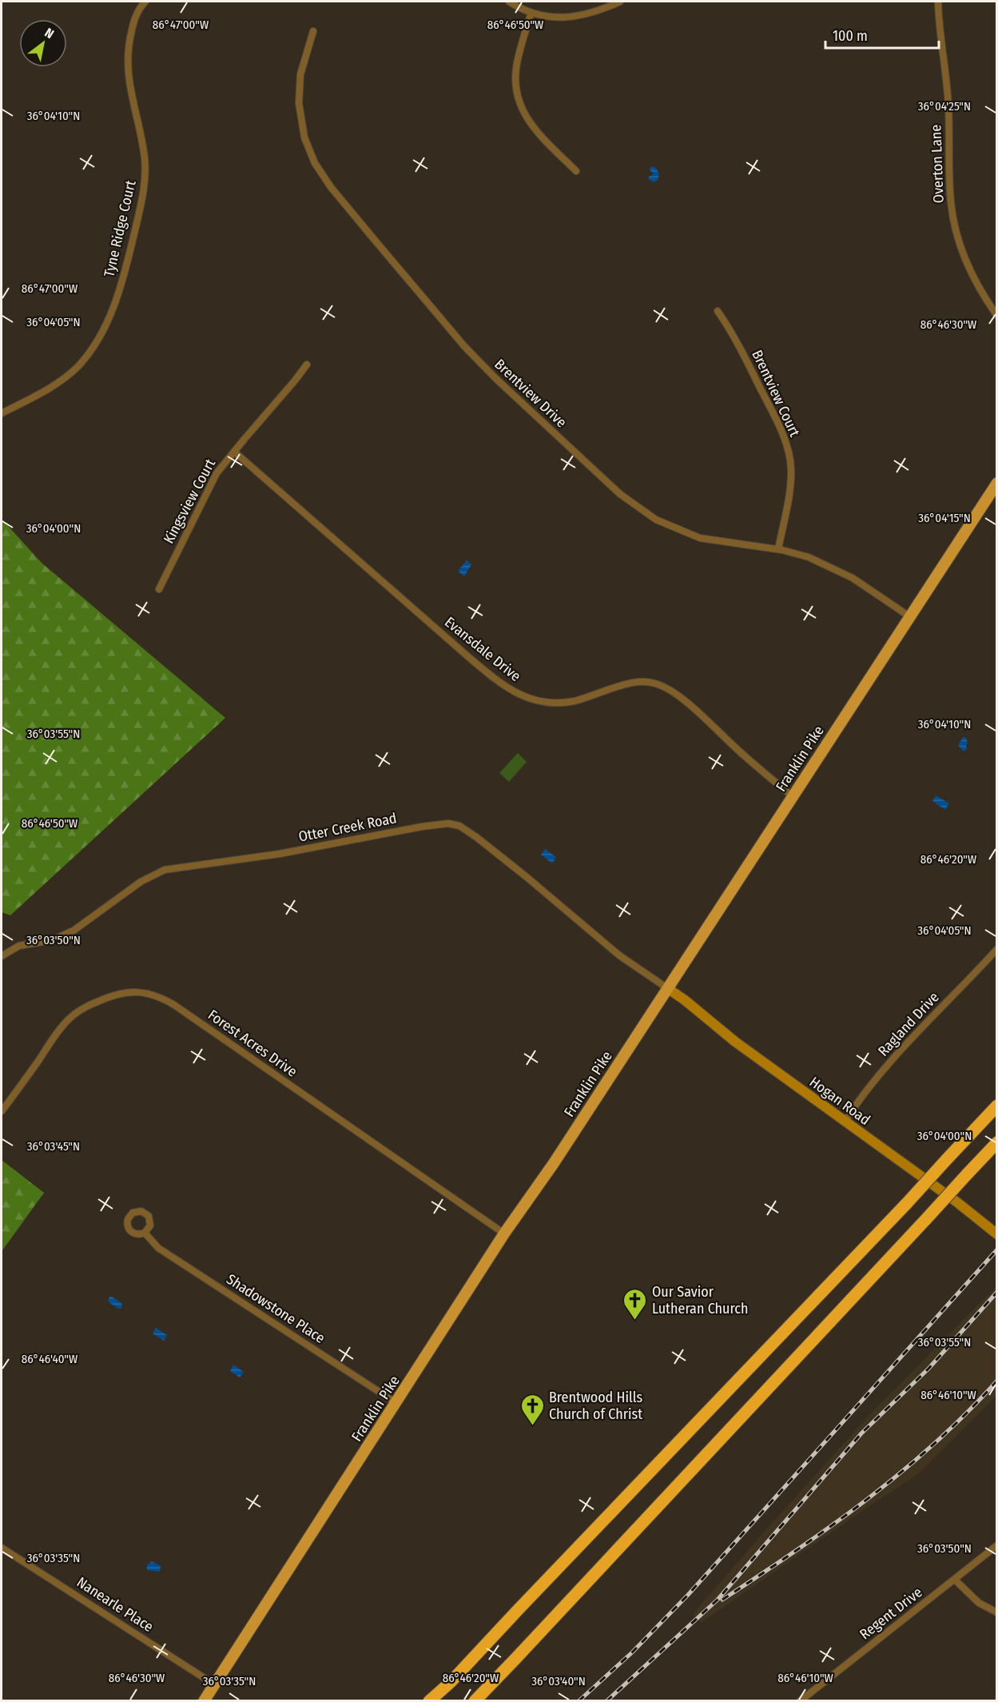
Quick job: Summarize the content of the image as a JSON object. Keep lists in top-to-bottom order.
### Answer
{
  "streets": {
    "main road": ["Franklin Pike"],
    "street": [
      "Overton Lane",
      "Tyne Ridge Court",
      "Brentview Drive",
      "Brentview Court",
      "Kingsview Court",
      "Evansdale Drive",
      "Otter Creek Road",
      "Ragland Drive",
      "Forest Acres Drive",
      "Hogan Road",
      "Shadowstone Place",
      "Nanearle Place",
      "Regent Drive"
    ]
  },
  "crossings": [
    ["Brentview Drive", "Brentview Court"],
    ["Brentview Drive", "Franklin Pike"],
    ["Kingsview Court", "Evansdale Drive"],
    ["Evansdale Drive", "Franklin Pike"],
    ["Franklin Pike", "Otter Creek Road"],
    ["Franklin Pike", "Forest Acres Drive"],
    ["Franklin Pike", "Hogan Road"],
    ["Franklin Pike", "Shadowstone Place"],
    ["Franklin Pike", "Nanearle Place"],
    ["Otter Creek Road", "Hogan Road"],
    ["Ragland Drive", "Hogan Road"]
  ],
  "places": {
    "church": ["Our Savior Lutheran Church", "Brentwood Hills Church of Christ"]
  },
  "scale_bar": "100 m",
  "north": "top right",
  "coordinates": [
    "86°47'00\"W",
    "86°46'50\"W",
    "36°04'25\"N",
    "36°04'10\"N",
    "36°04'05\"N",
    "86°46'30\"W",
    "36°04'15\"N",
    "36°04'00\"N",
    "36°03'55\"N",
    "86°46'20\"W",
    "36°03'50\"N",
    "36°03'45\"N",
    "86°46'40\"W",
    "86°46'10\"W",
    "36°03'35\"N",
    "36°03'40\"N"
  ]
}
